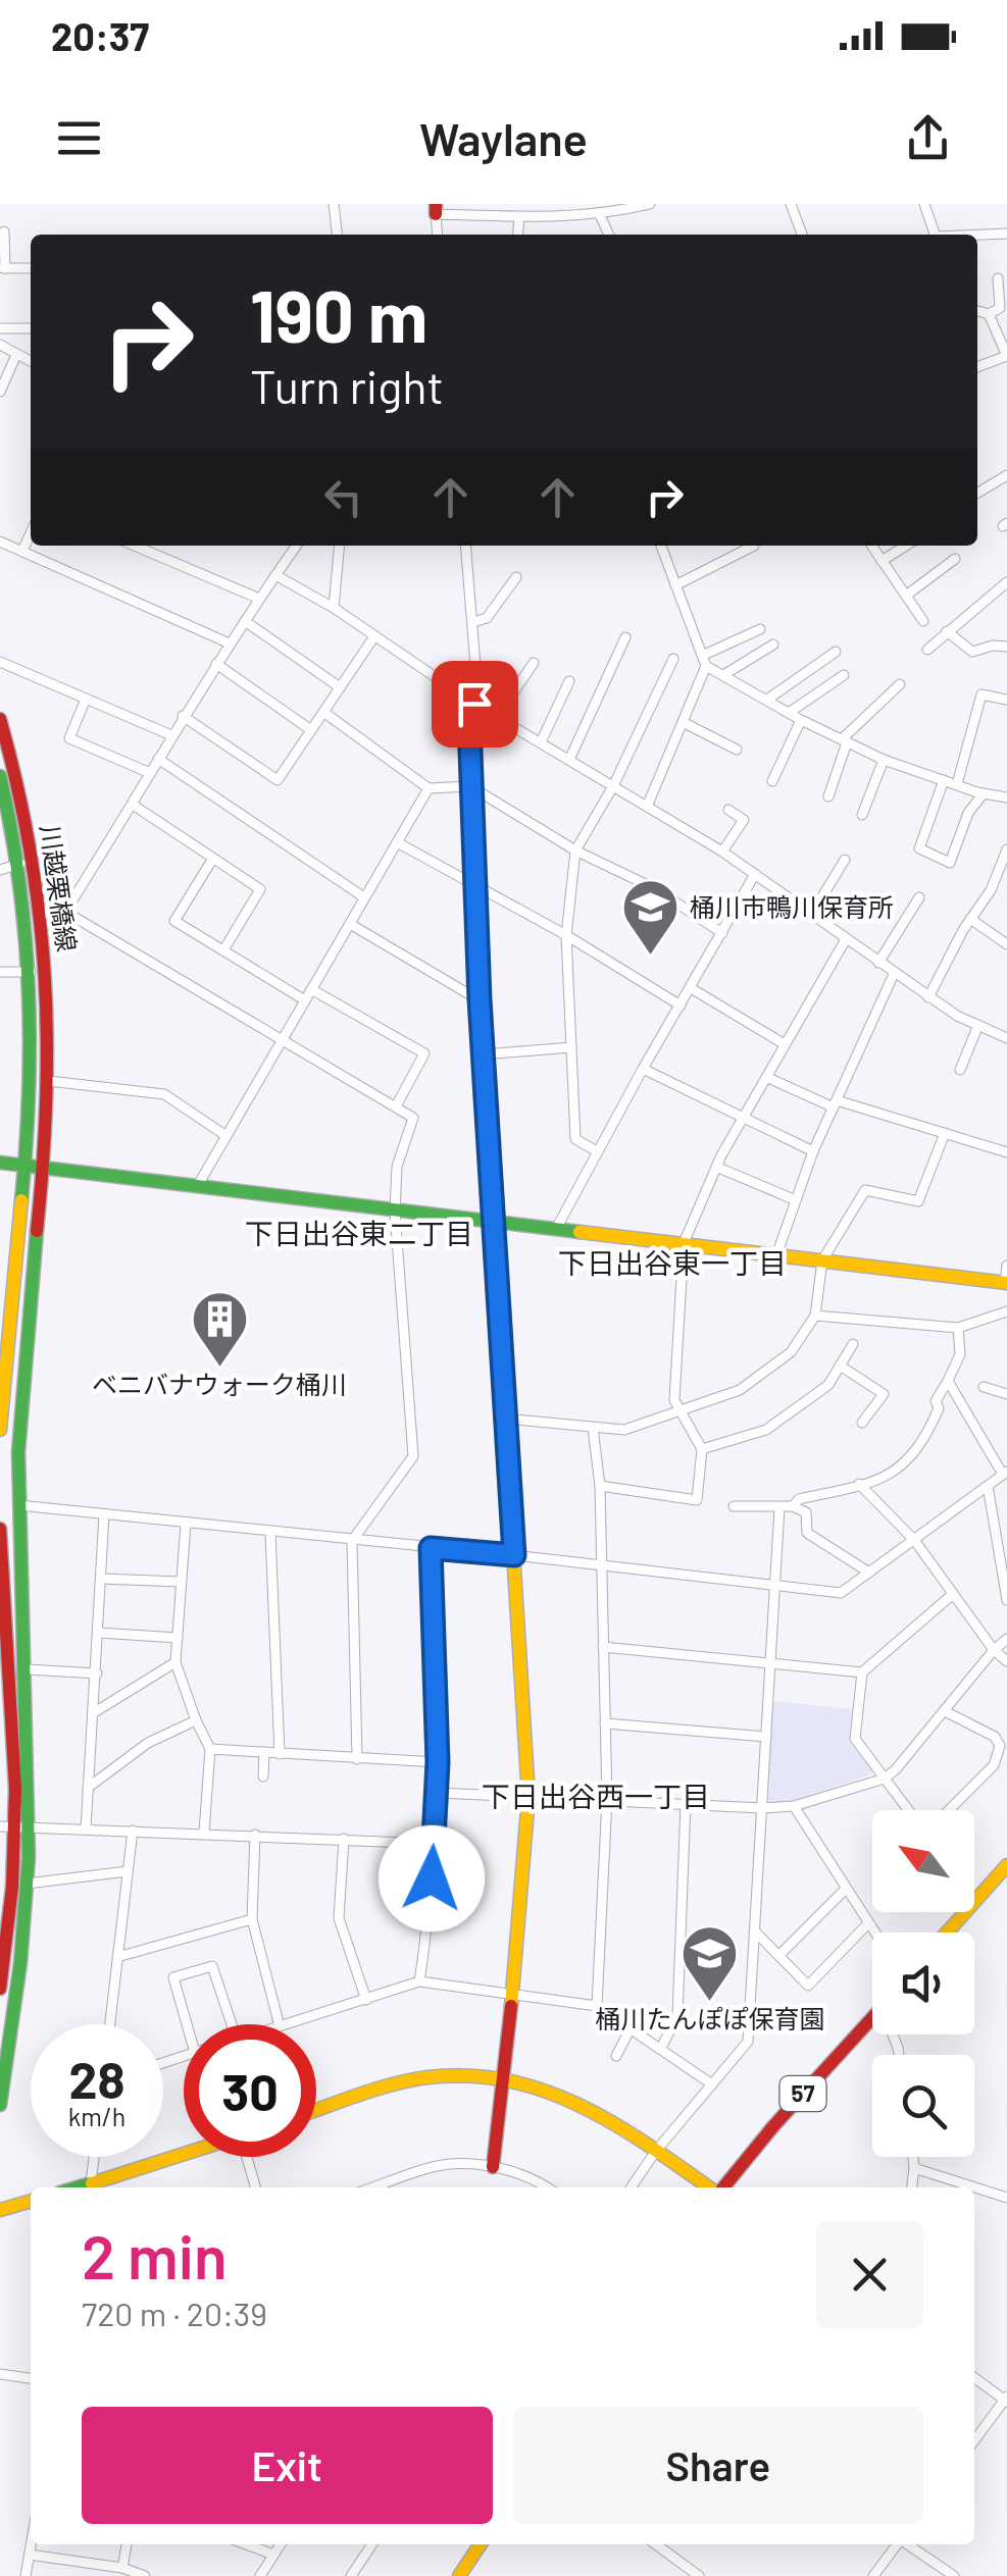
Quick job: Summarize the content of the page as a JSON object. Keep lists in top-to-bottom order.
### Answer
{
  "streets": {
    "street": ["川越栗橋線", "57"]
  },
  "districts": ["下日出谷東二丁目", "下日出谷東一丁目", "下日出谷西一丁目"],
  "places": {
    "school or university": ["桶川市鴨川保育所", "桶川たんぽぽ保育園"],
    "building": ["ベニバナウォーク桶川"]
  },
  "north": "top left",
  "page": {
    "status": "20:37",
    "header": "Waylane",
    "turn": ["190 m", "Turn right"],
    "speed": "28 km/h",
    "limit": "30",
    "heading": ["2 min", "720 m · 20:39"],
    "buttons": ["Exit", "Share"]
  }
}
